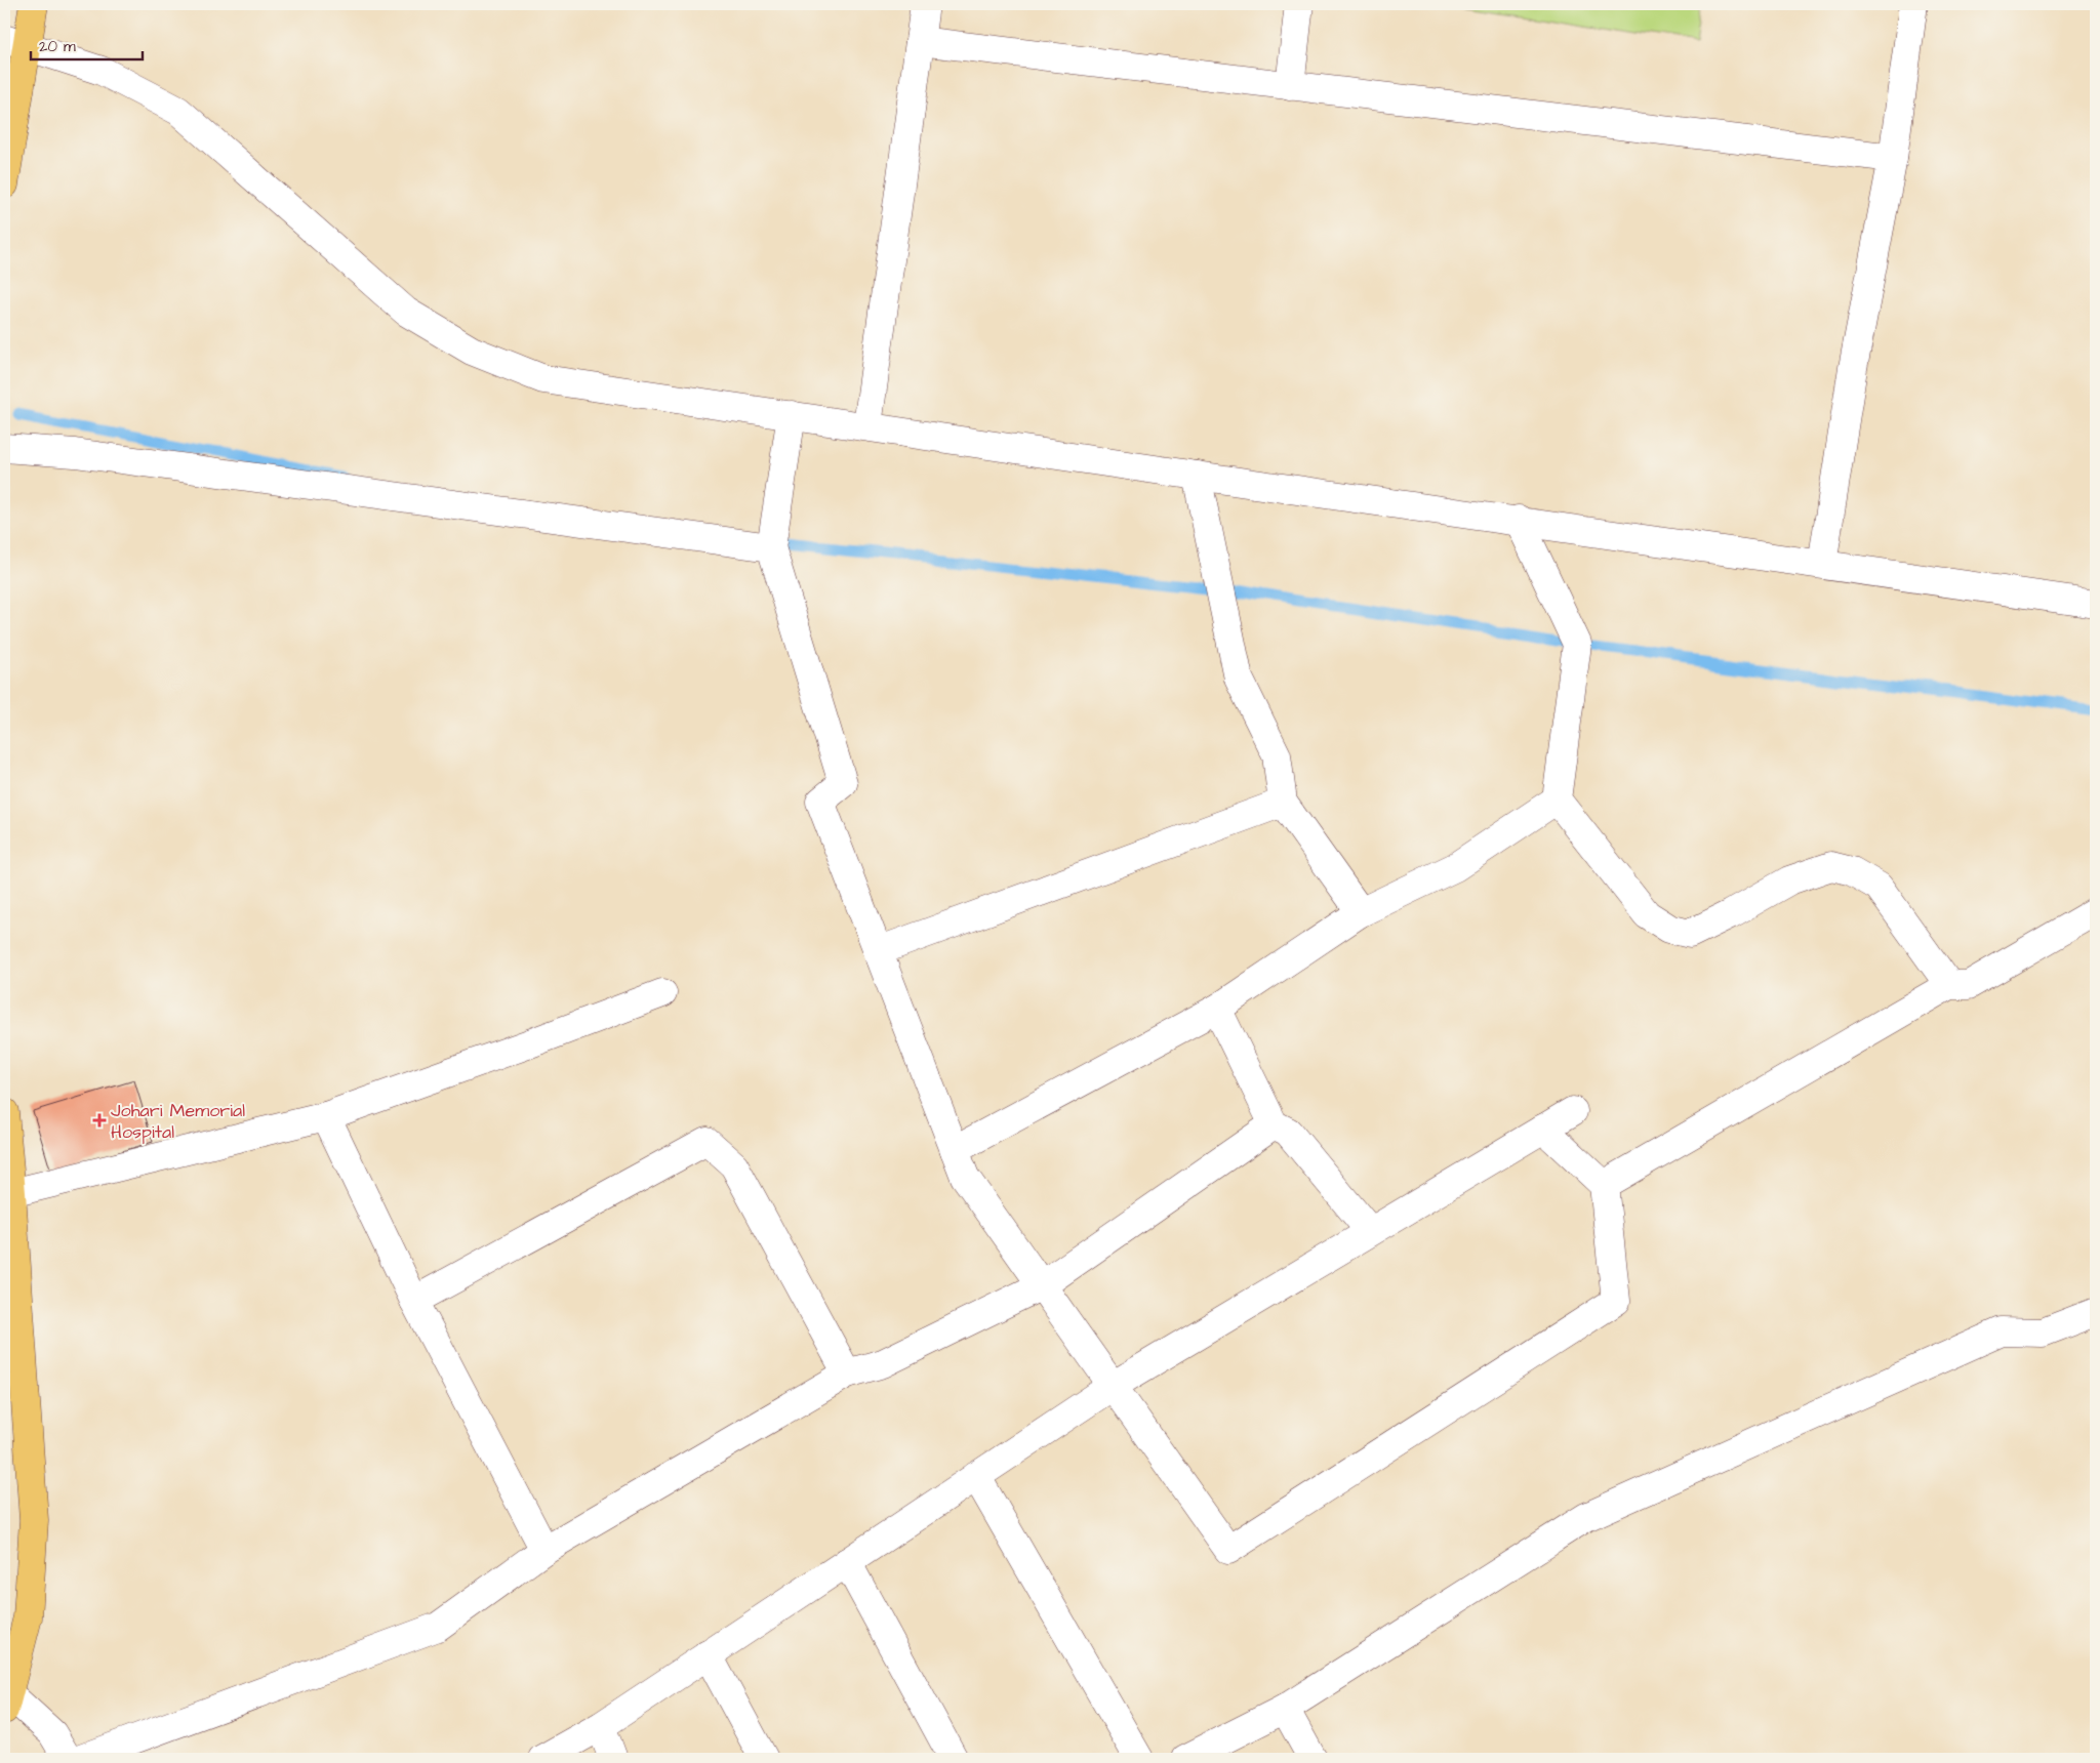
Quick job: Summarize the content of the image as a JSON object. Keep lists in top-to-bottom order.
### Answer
{
  "places": {
    "health": ["Johari Memorial Hospital"]
  },
  "scale_bar": "20 m"
}
